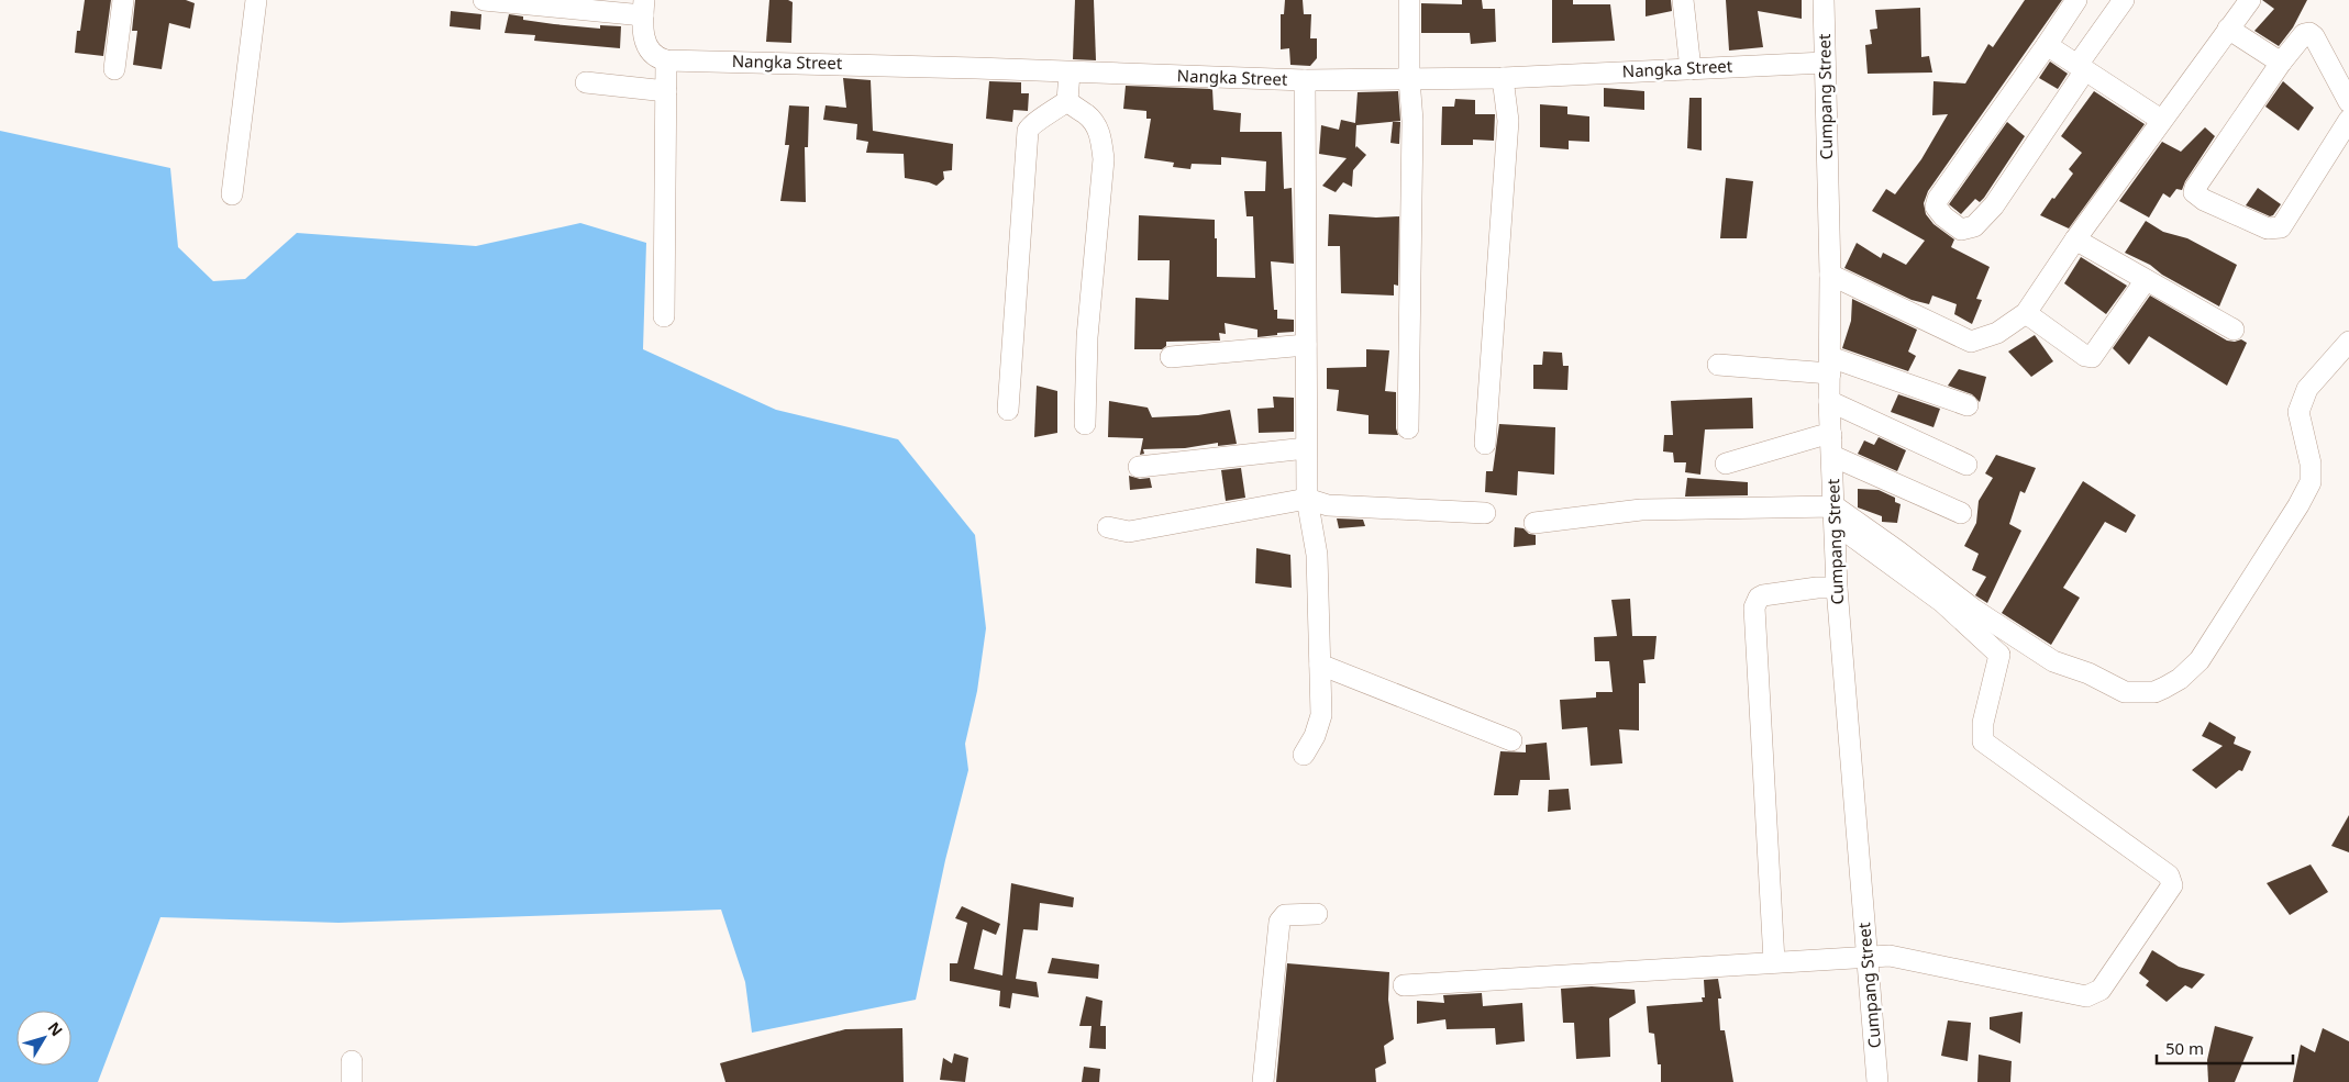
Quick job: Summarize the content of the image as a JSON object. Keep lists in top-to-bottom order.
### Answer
{
  "streets": {
    "street": ["Nangka Street", "Cumpang Street"]
  },
  "crossings": [
    ["Nangka Street", "Cumpang Street"]
  ],
  "scale_bar": "50 m",
  "north": "top right"
}
